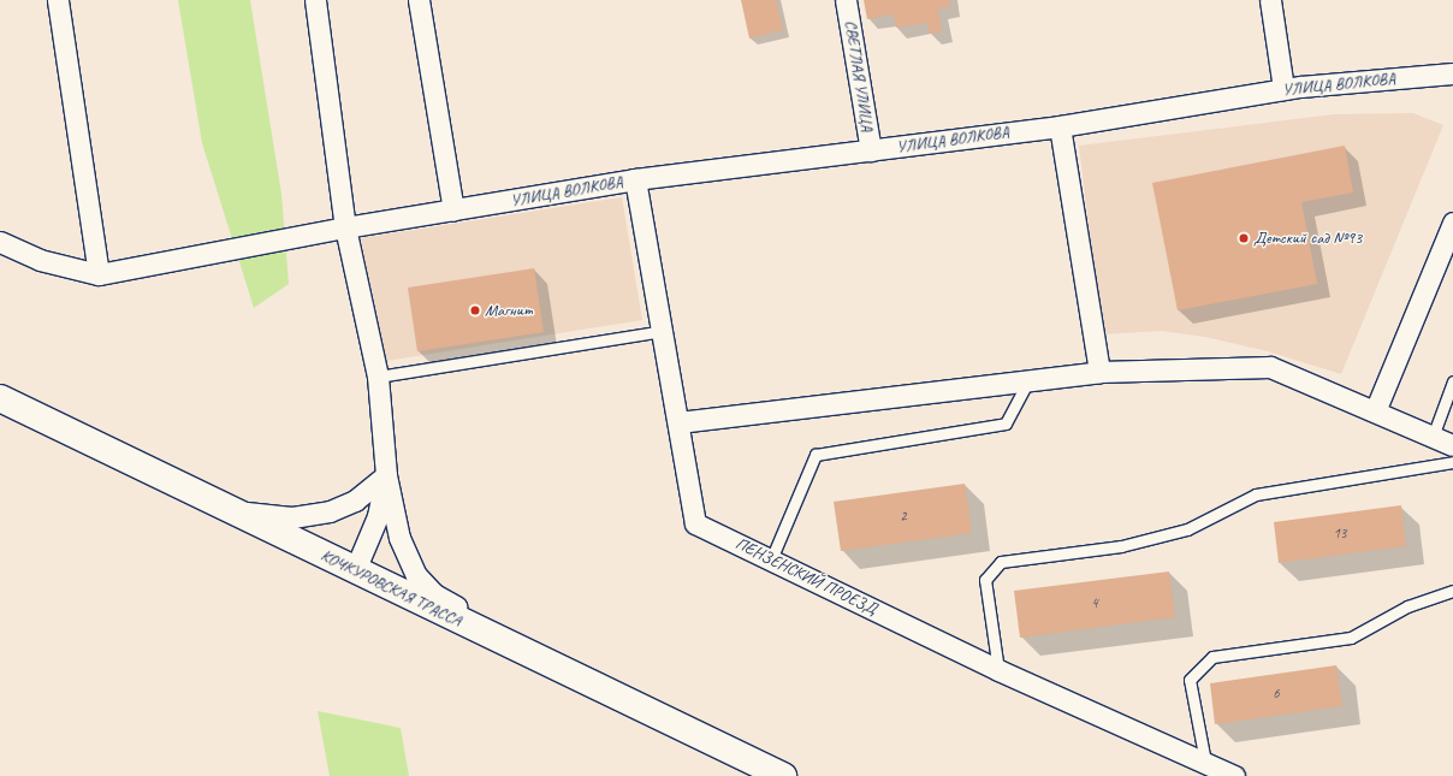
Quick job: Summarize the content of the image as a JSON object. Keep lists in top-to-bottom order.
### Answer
{
  "streets": {
    "main road": ["КОЧКУРОВСКАЯ ТРАССА"],
    "street": ["СВЕТЛАЯ УЛИЦА", "УЛИЦА ВОЛКОВА", "ПЕНЗЕНСКИЙ ПРОЕЗД"]
  },
  "crossings": [
    ["СВЕТЛАЯ УЛИЦА", "УЛИЦА ВОЛКОВА"],
    ["УЛИЦА ВОЛКОВА", "ПЕНЗЕНСКИЙ ПРОЕЗД"]
  ],
  "places": ["Детский сад №93", "Магнит"],
  "house_numbers": [
    "2",
    "13",
    "4",
    "6"
  ]
}
